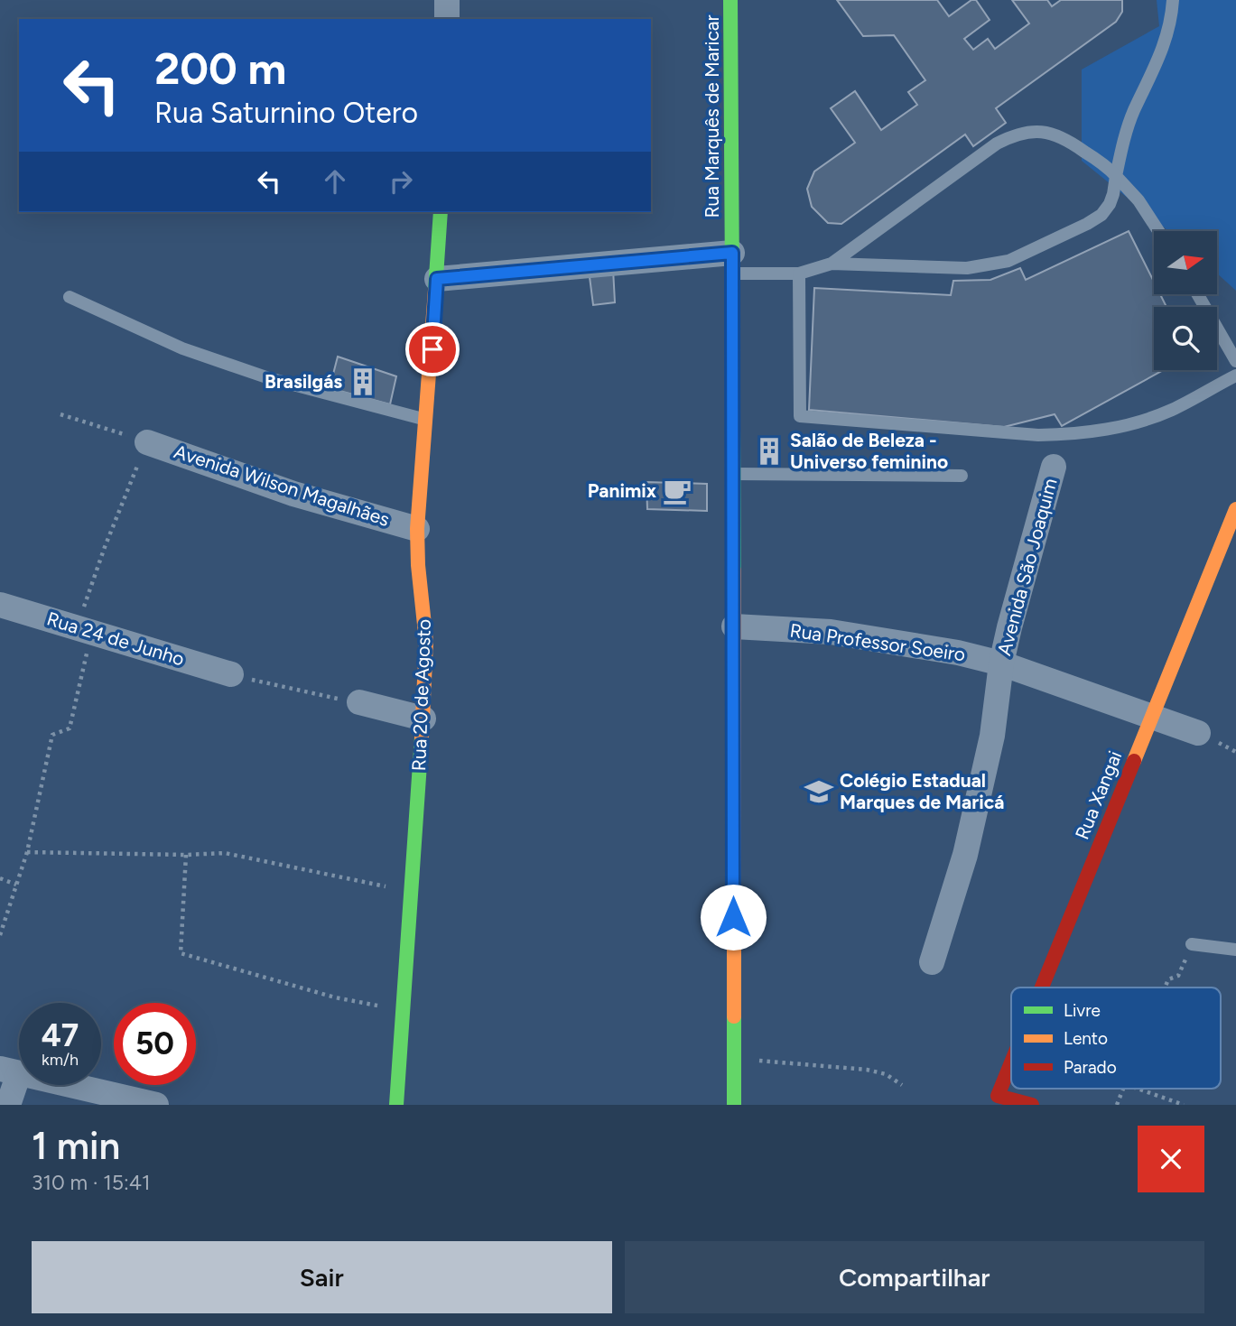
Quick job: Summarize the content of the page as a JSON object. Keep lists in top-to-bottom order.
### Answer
{
  "streets": {
    "street": [
      "Rua Marquês de Maricar",
      "Avenida Wilson Magalhães",
      "Avenida São Joaquim",
      "Rua 24 de Junho",
      "Rua Professor Soeiro",
      "Rua 20 de Agosto",
      "Rua Xangai"
    ]
  },
  "crossings": [
    ["Rua Marquês de Maricar", "Rua Professor Soeiro"],
    ["Avenida Wilson Magalhães", "Rua 20 de Agosto"],
    ["Avenida São Joaquim", "Rua Professor Soeiro"],
    ["Rua Professor Soeiro", "Rua Xangai"]
  ],
  "places": {
    "building": ["Brasilgás", "Salão de Beleza - Universo feminino"],
    "cafe": ["Panimix"],
    "school or university": ["Colégio Estadual Marques de Maricá"]
  },
  "legend": ["Livre", "Lento", "Parado"],
  "north": "right",
  "page": {
    "turn": ["200 m", "Rua Saturnino Otero"],
    "speed": "47 km/h",
    "limit": "50",
    "heading": ["1 min", "310 m · 15:41"],
    "buttons": ["Sair", "Compartilhar"]
  }
}
